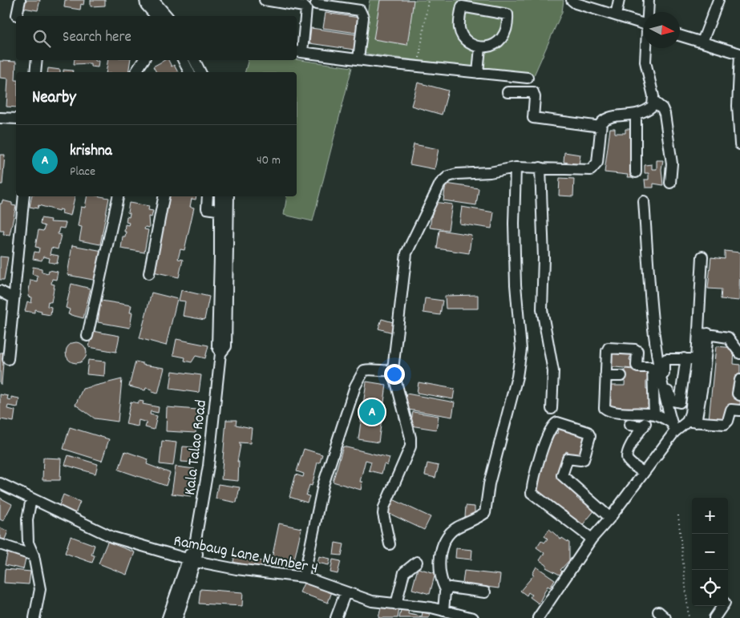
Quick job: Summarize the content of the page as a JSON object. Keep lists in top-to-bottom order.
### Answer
{
  "streets": {
    "street": ["Kala Talao Road", "Rambaug Lane Number 4"]
  },
  "crossings": [
    ["Kala Talao Road", "Rambaug Lane Number 4"]
  ],
  "north": "right",
  "page": {
    "search": "Search here",
    "heading": "Nearby",
    "list": [
      {
        "mark": "A",
        "name": "krishna",
        "note": "Place",
        "value": "40 m"
      }
    ],
    "pins": "A",
    "map_buttons": ["+", "−"]
  }
}
